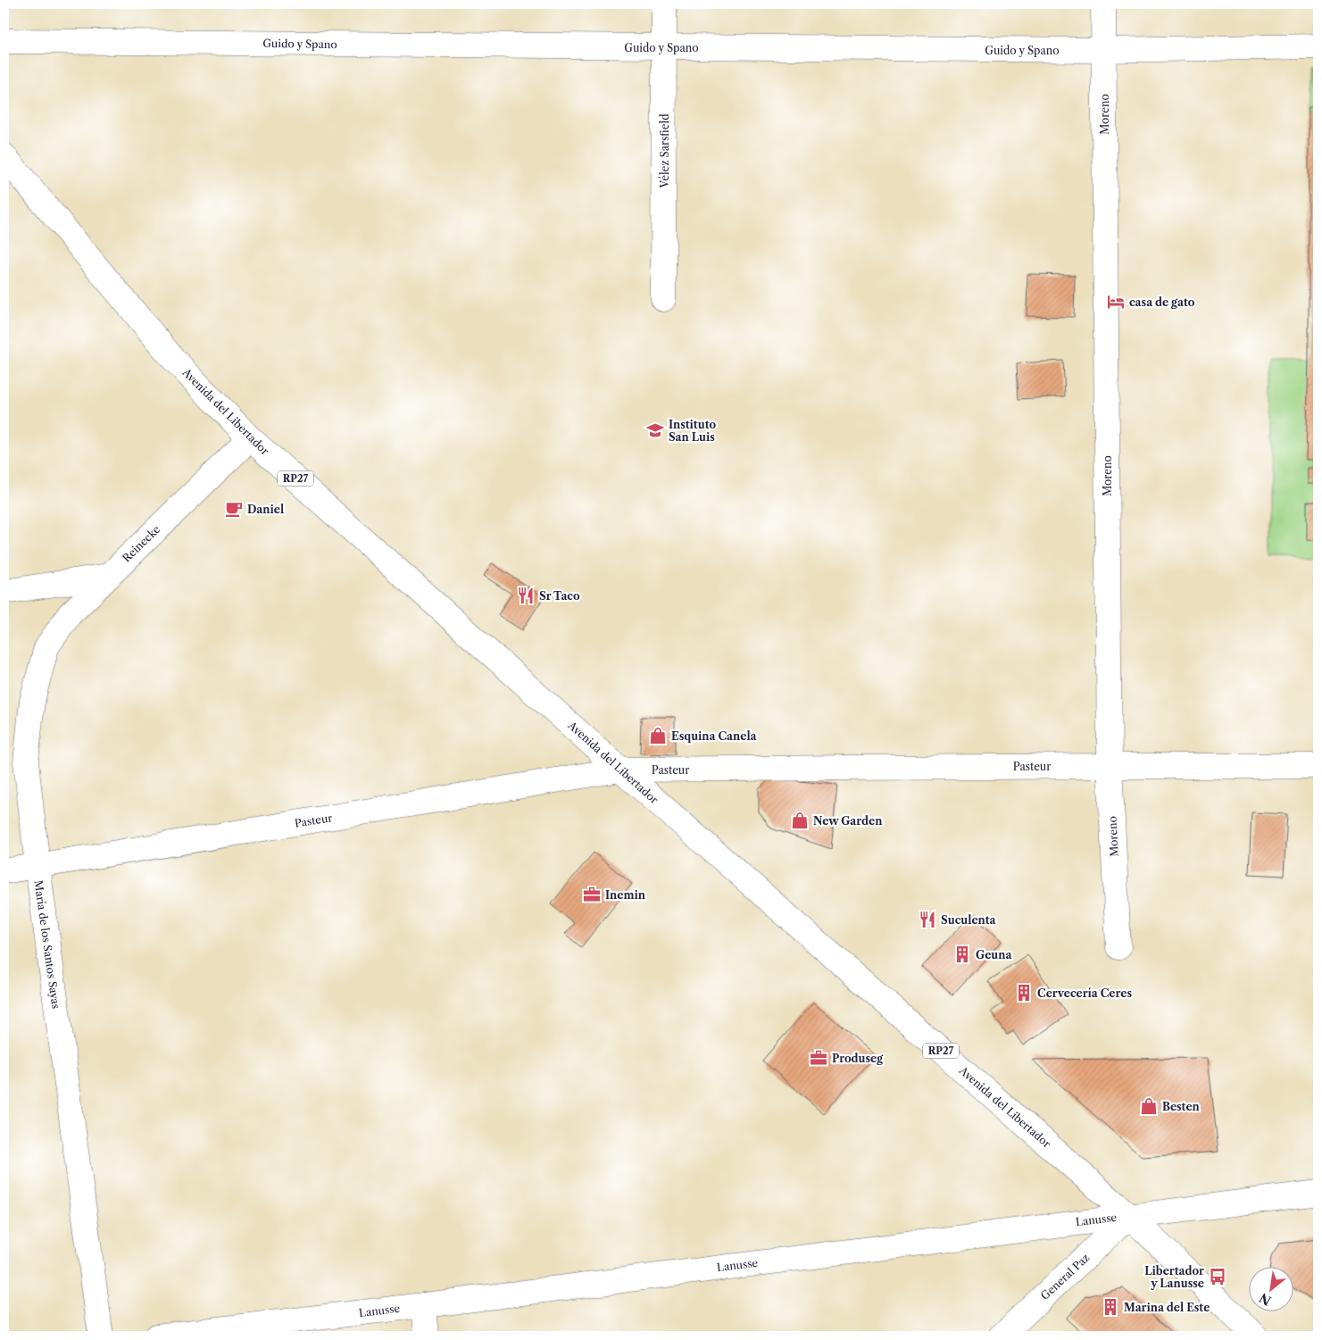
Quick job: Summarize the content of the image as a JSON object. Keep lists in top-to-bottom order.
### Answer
{
  "streets": {
    "street": [
      "Guido y Spano",
      "Moreno",
      "Vélez Sarsfield",
      "Avenida del Libertador",
      "RP27",
      "Reinecke",
      "Pasteur",
      "María de los Santos Sayas",
      "Lanusse",
      "General Paz"
    ]
  },
  "crossings": [
    ["Guido y Spano", "Moreno"],
    ["Guido y Spano", "Vélez Sarsfield"],
    ["Moreno", "Pasteur"],
    ["Avenida del Libertador", "Reinecke"],
    ["Avenida del Libertador", "Pasteur"],
    ["Avenida del Libertador", "Lanusse"],
    ["Avenida del Libertador", "General Paz"],
    ["Reinecke", "María de los Santos Sayas"],
    ["Pasteur", "María de los Santos Sayas"],
    ["Lanusse", "General Paz"]
  ],
  "places": {
    "hotel": ["casa de gato"],
    "school or university": ["Instituto San Luis"],
    "cafe": ["Daniel"],
    "restaurant": ["Sr Taco", "Suculenta"],
    "shop": ["Esquina Canela", "New Garden", "Besten"],
    "office": ["Inemin", "Produseg"],
    "building": ["Geuna", "Cervecería Ceres", "Marina del Este"],
    "bus stop": ["Libertador y Lanusse"]
  },
  "north": "bottom left"
}
